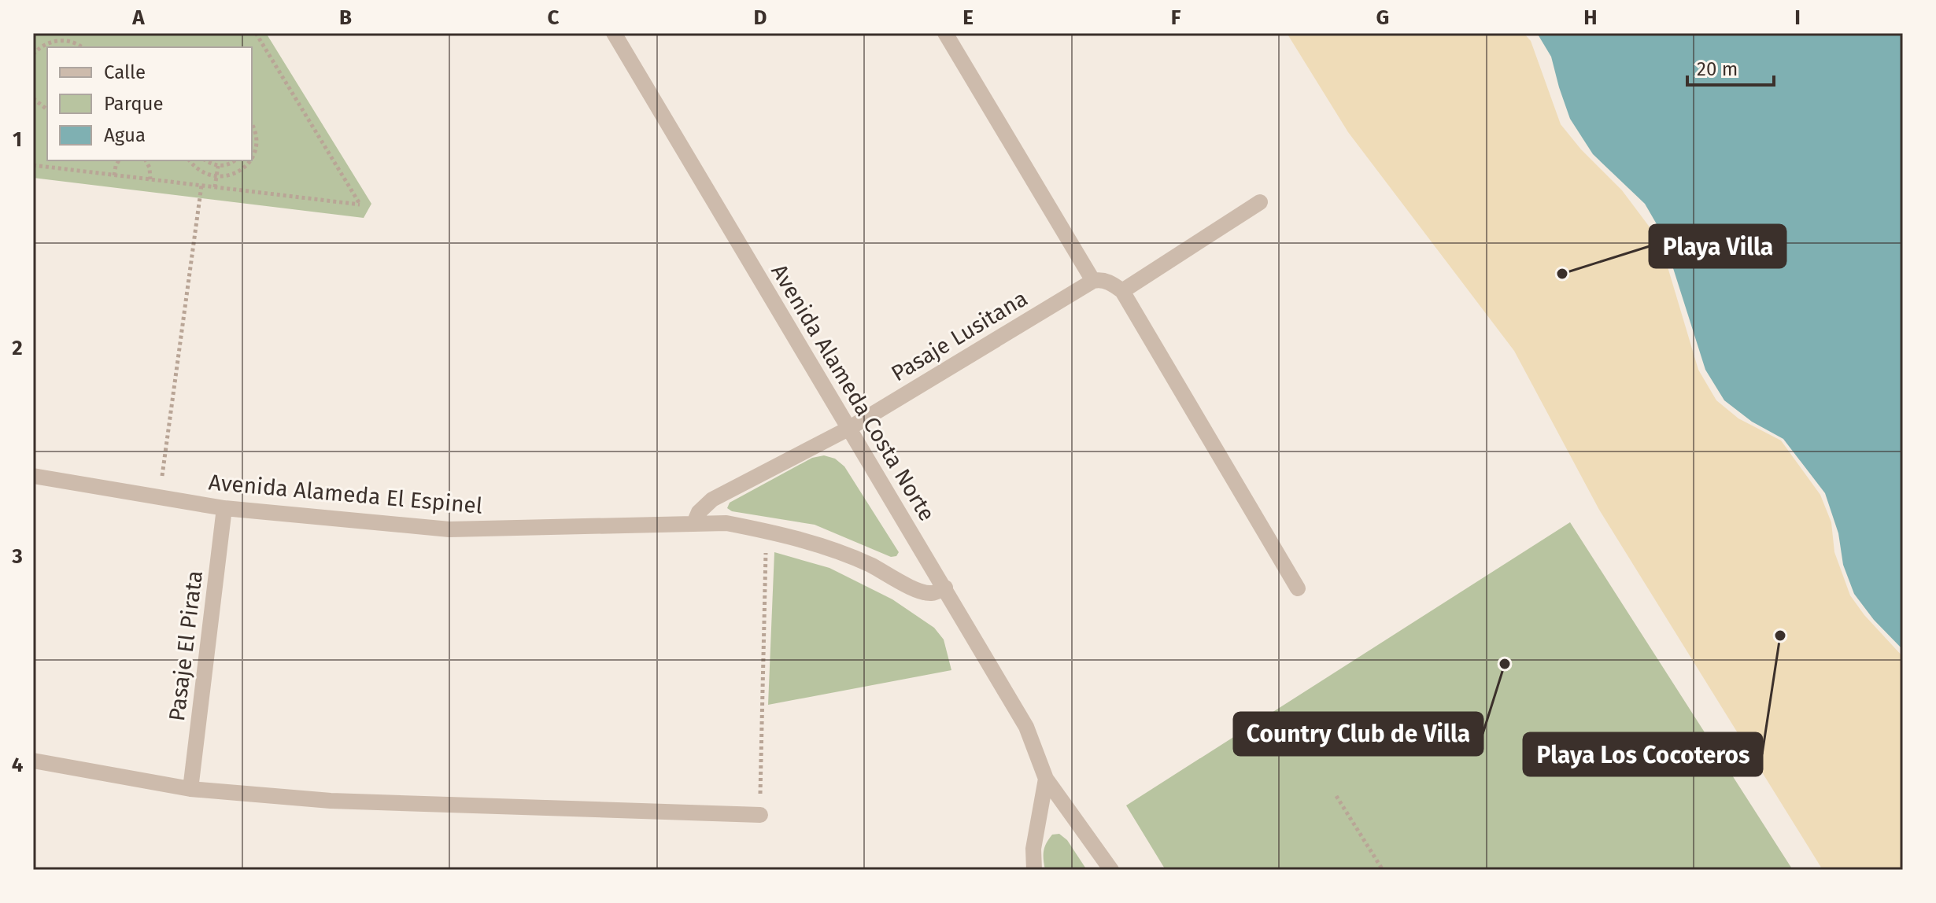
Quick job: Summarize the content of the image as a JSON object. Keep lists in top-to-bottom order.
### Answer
{
  "streets": {
    "street": [
      "Pasaje Lusitana",
      "Avenida Alameda Costa Norte",
      "Avenida Alameda El Espinel",
      "Pasaje El Pirata"
    ]
  },
  "crossings": [
    ["Pasaje Lusitana", "Avenida Alameda Costa Norte"],
    ["Avenida Alameda Costa Norte", "Avenida Alameda El Espinel"],
    ["Avenida Alameda El Espinel", "Pasaje El Pirata"]
  ],
  "places": ["Playa Villa", "Playa Los Cocoteros", "Country Club de Villa"],
  "legend": ["Calle", "Parque", "Agua"],
  "scale_bar": "20 m",
  "grid": {
    "columns": [
      "A",
      "B",
      "C",
      "D",
      "E",
      "F",
      "G",
      "H",
      "I"
    ],
    "rows": [
      "1",
      "2",
      "3",
      "4"
    ]
  }
}
